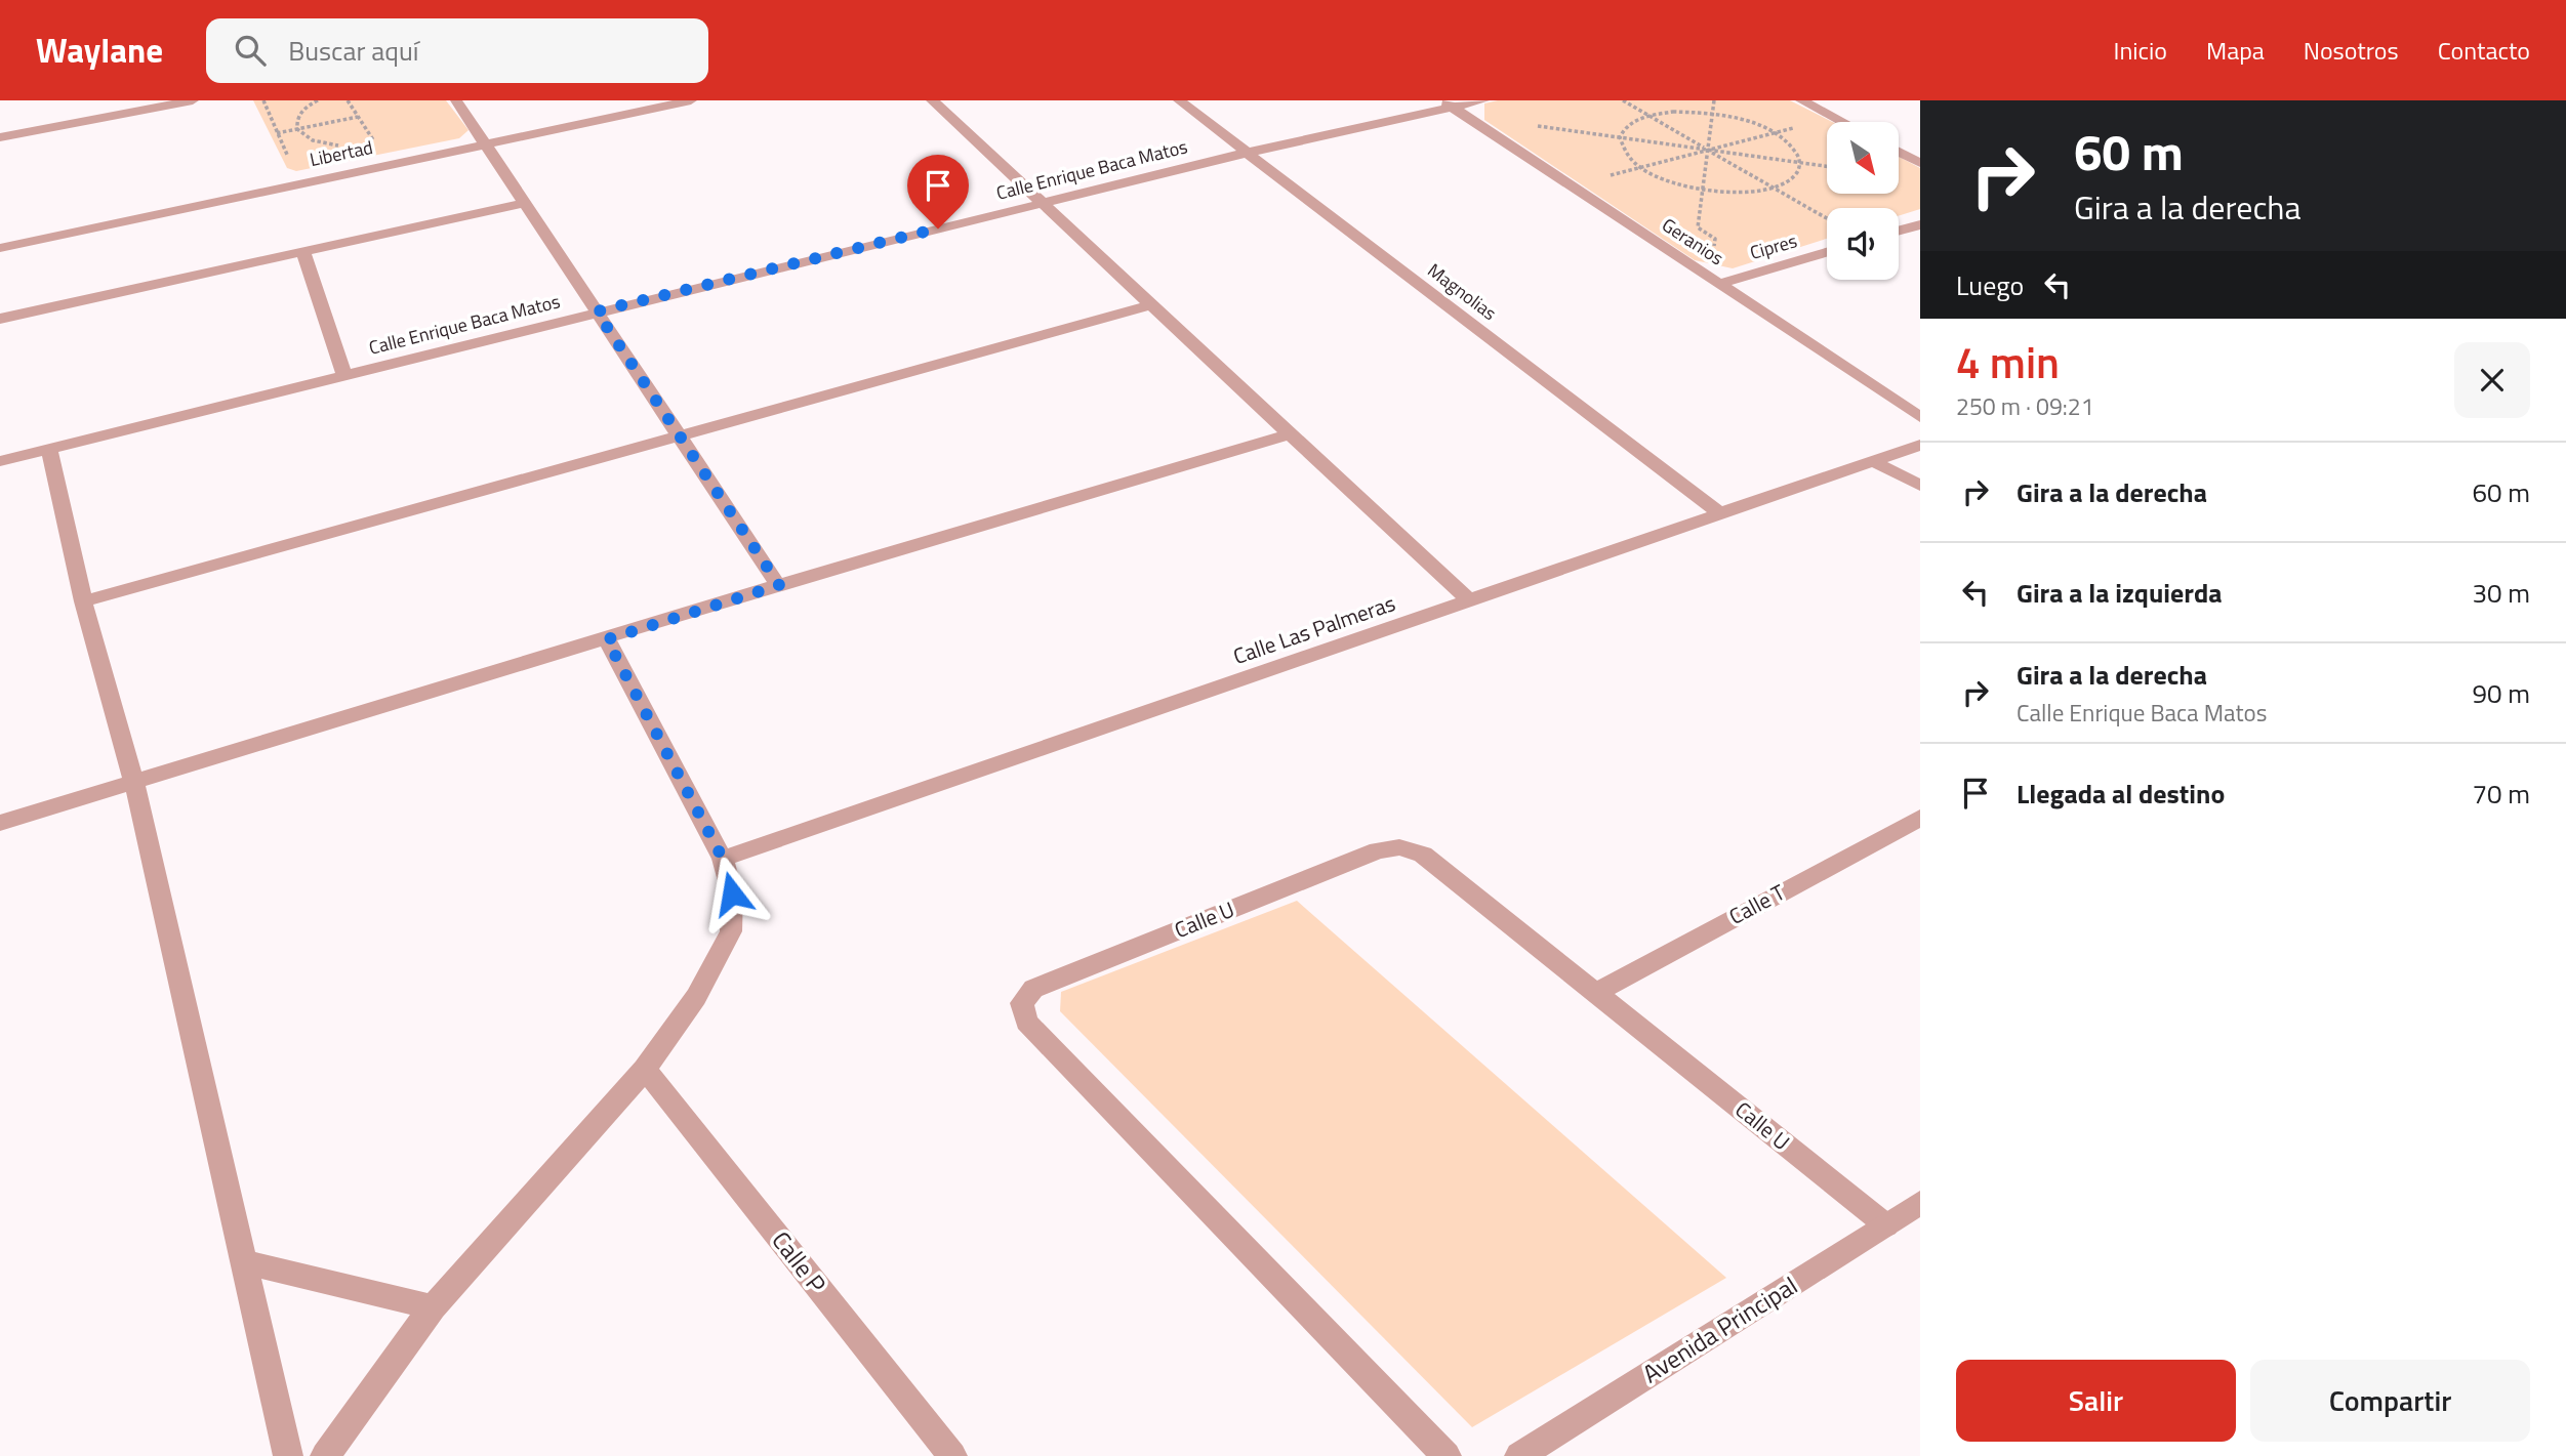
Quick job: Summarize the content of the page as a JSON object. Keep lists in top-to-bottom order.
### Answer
{
  "streets": {
    "street": [
      "Libertad",
      "Calle Enrique Baca Matos",
      "Geranios",
      "Cipres",
      "Magnolias",
      "Calle Las Palmeras",
      "Calle T",
      "Calle U",
      "Calle P",
      "Avenida Principal"
    ]
  },
  "crossings": [
    ["Calle Enrique Baca Matos", "Geranios"],
    ["Calle Enrique Baca Matos", "Magnolias"],
    ["Geranios", "Cipres"],
    ["Magnolias", "Calle Las Palmeras"],
    ["Calle T", "Calle U"],
    ["Calle U", "Avenida Principal"]
  ],
  "north": "bottom right",
  "page": {
    "header": "Waylane",
    "search": "Buscar aquí",
    "nav": [
      "Inicio",
      "Mapa",
      "Nosotros",
      "Contacto"
    ],
    "turn": ["60 m", "Gira a la derecha"],
    "then": "Luego",
    "heading": ["4 min", "250 m · 09:21"],
    "list": [
      {
        "name": "Gira a la derecha",
        "value": "60 m"
      },
      {
        "name": "Gira a la izquierda",
        "value": "30 m"
      },
      {
        "name": "Gira a la derecha",
        "note": "Calle Enrique Baca Matos",
        "value": "90 m"
      },
      {
        "name": "Llegada al destino",
        "value": "70 m"
      }
    ],
    "buttons": ["Salir", "Compartir"]
  }
}
